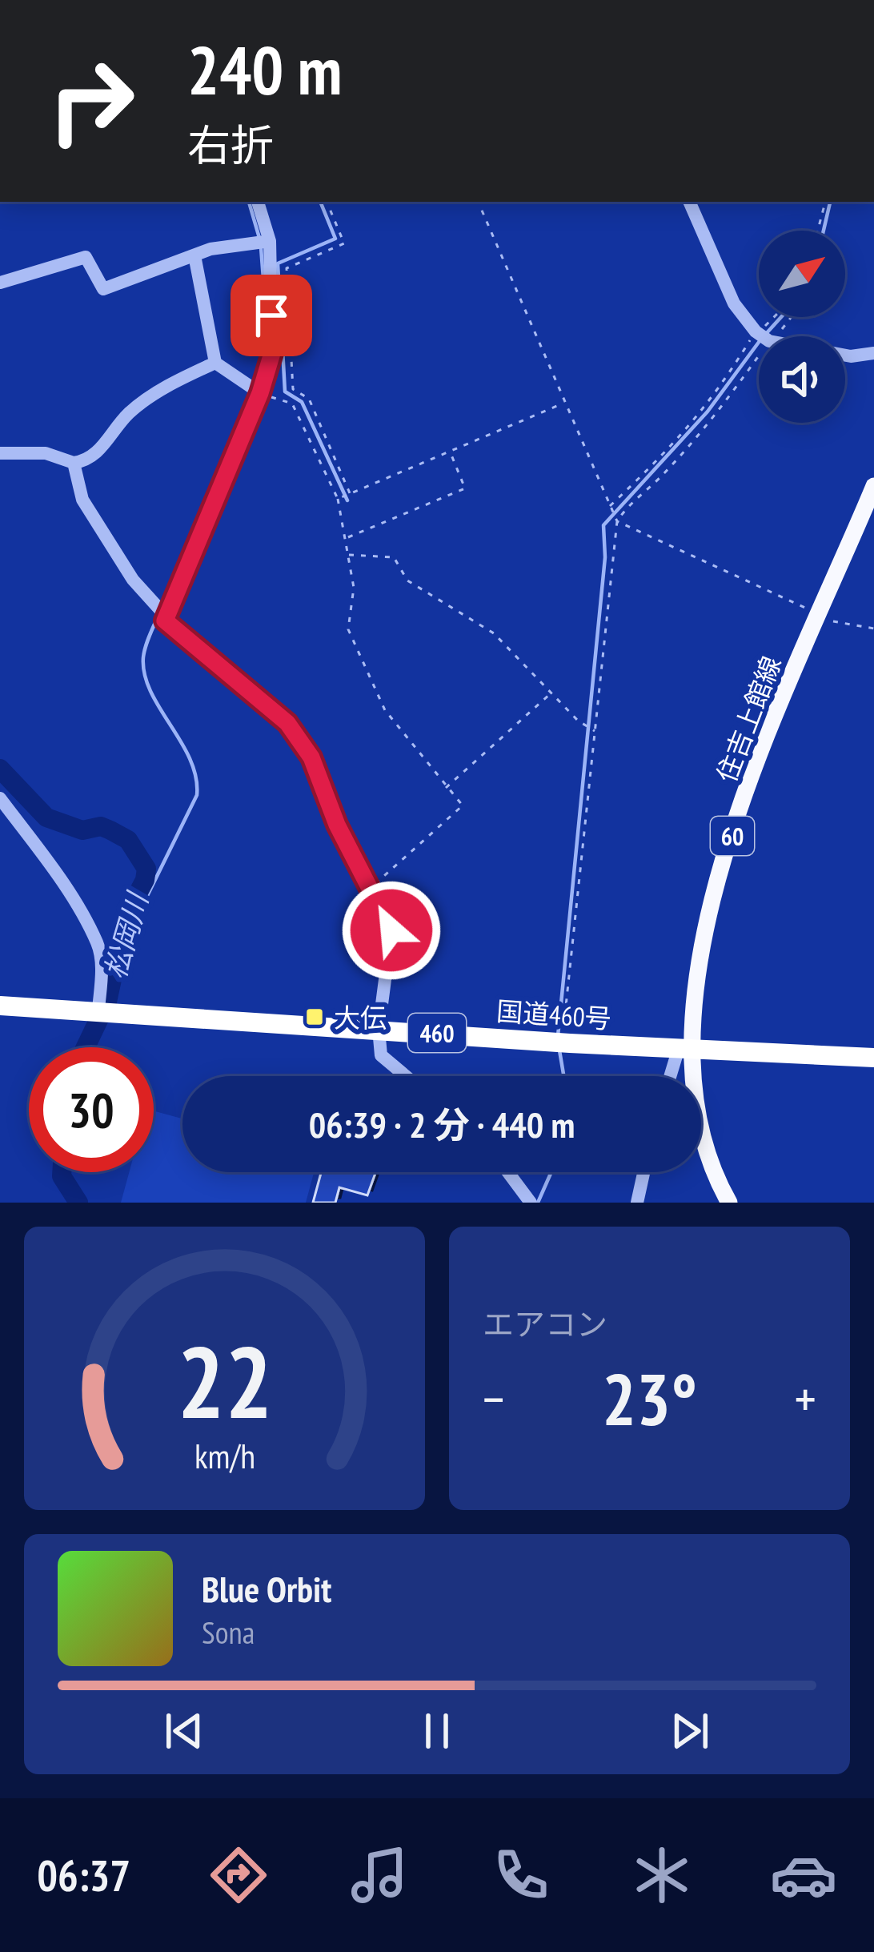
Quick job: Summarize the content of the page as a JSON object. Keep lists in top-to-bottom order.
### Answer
{
  "streets": {
    "highway": ["国道460号", "460"],
    "main road": ["住吉上館線", "60"]
  },
  "crossings": [
    ["住吉上館線", "国道460号"]
  ],
  "water": ["松岡川"],
  "places": {
    "transit": ["大伝"]
  },
  "north": "top right",
  "page": {
    "turn": ["240 m", "右折"],
    "limit": "30",
    "trip": "06:39 · 2 分 · 440 m",
    "tile": "エアコン",
    "heat": ["−", "23°", "+"],
    "song": ["Blue Orbit", "Sona"],
    "tabs": "06:37",
    "gauge": ["22", "km/h"]
  }
}
